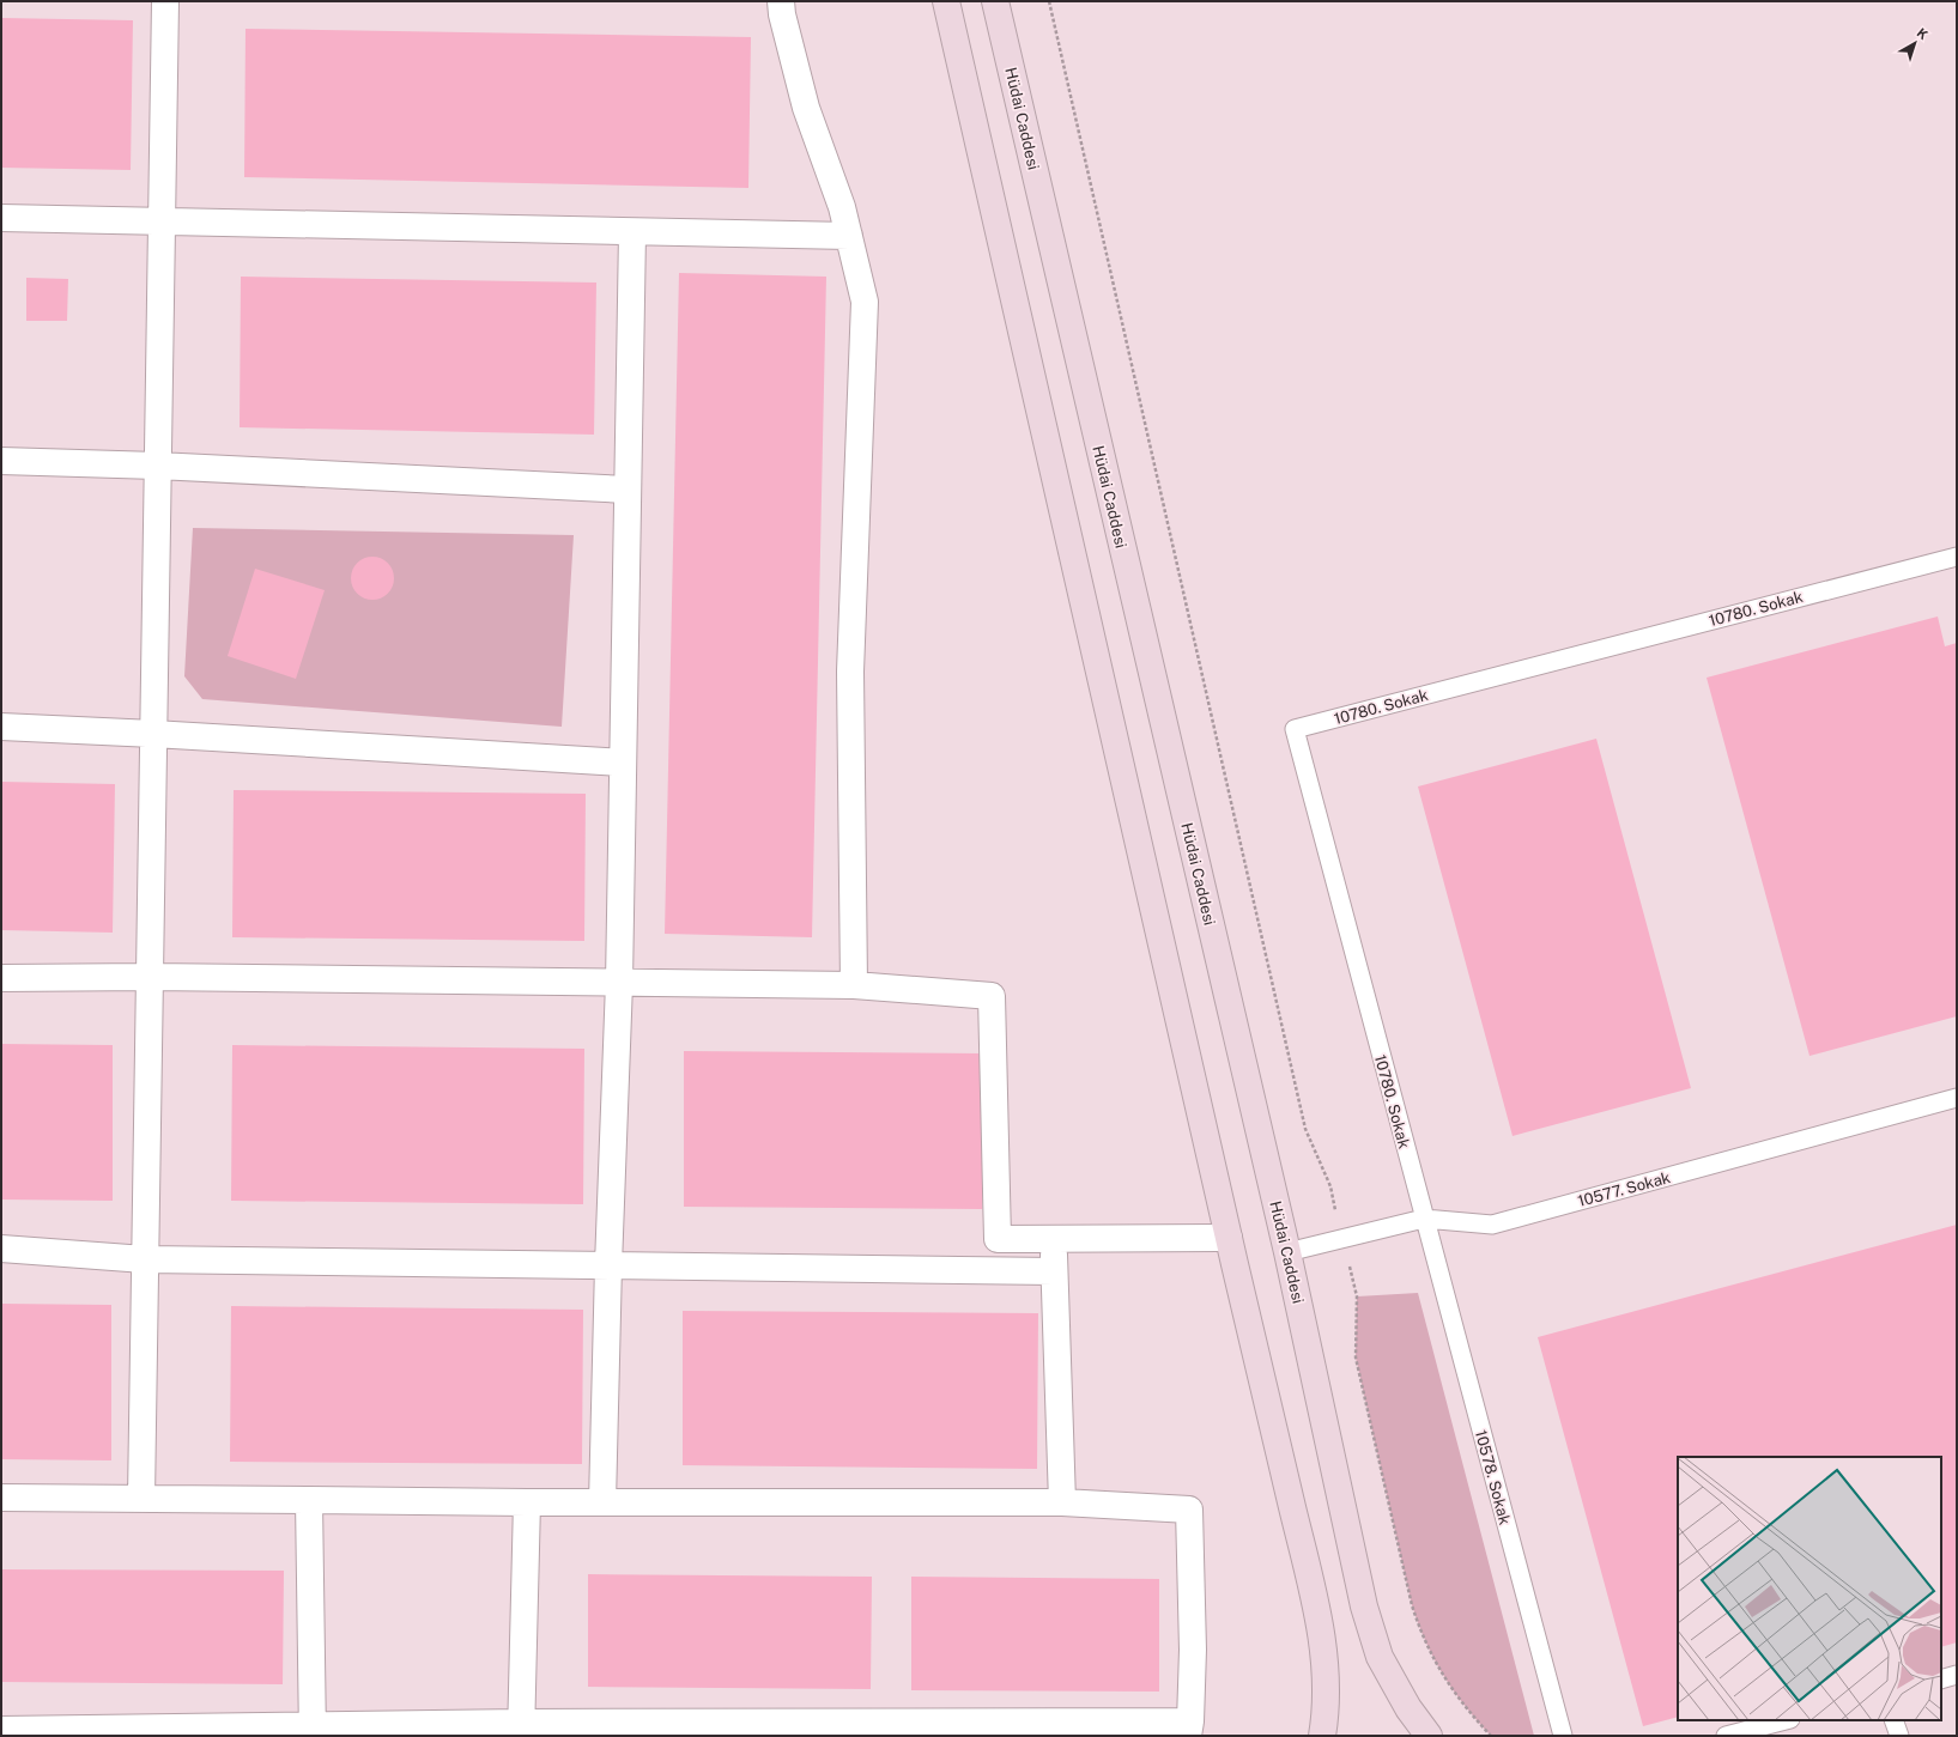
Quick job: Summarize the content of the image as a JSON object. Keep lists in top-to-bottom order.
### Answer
{
  "streets": {
    "street": ["Hüdai Caddesi"],
    "lane": ["10780. Sokak", "10577. Sokak", "10578. Sokak"]
  },
  "crossings": [
    ["Hüdai Caddesi", "10577. Sokak"],
    ["10780. Sokak", "10577. Sokak"],
    ["10780. Sokak", "10578. Sokak"],
    ["10577. Sokak", "10578. Sokak"]
  ],
  "north": "top right"
}
